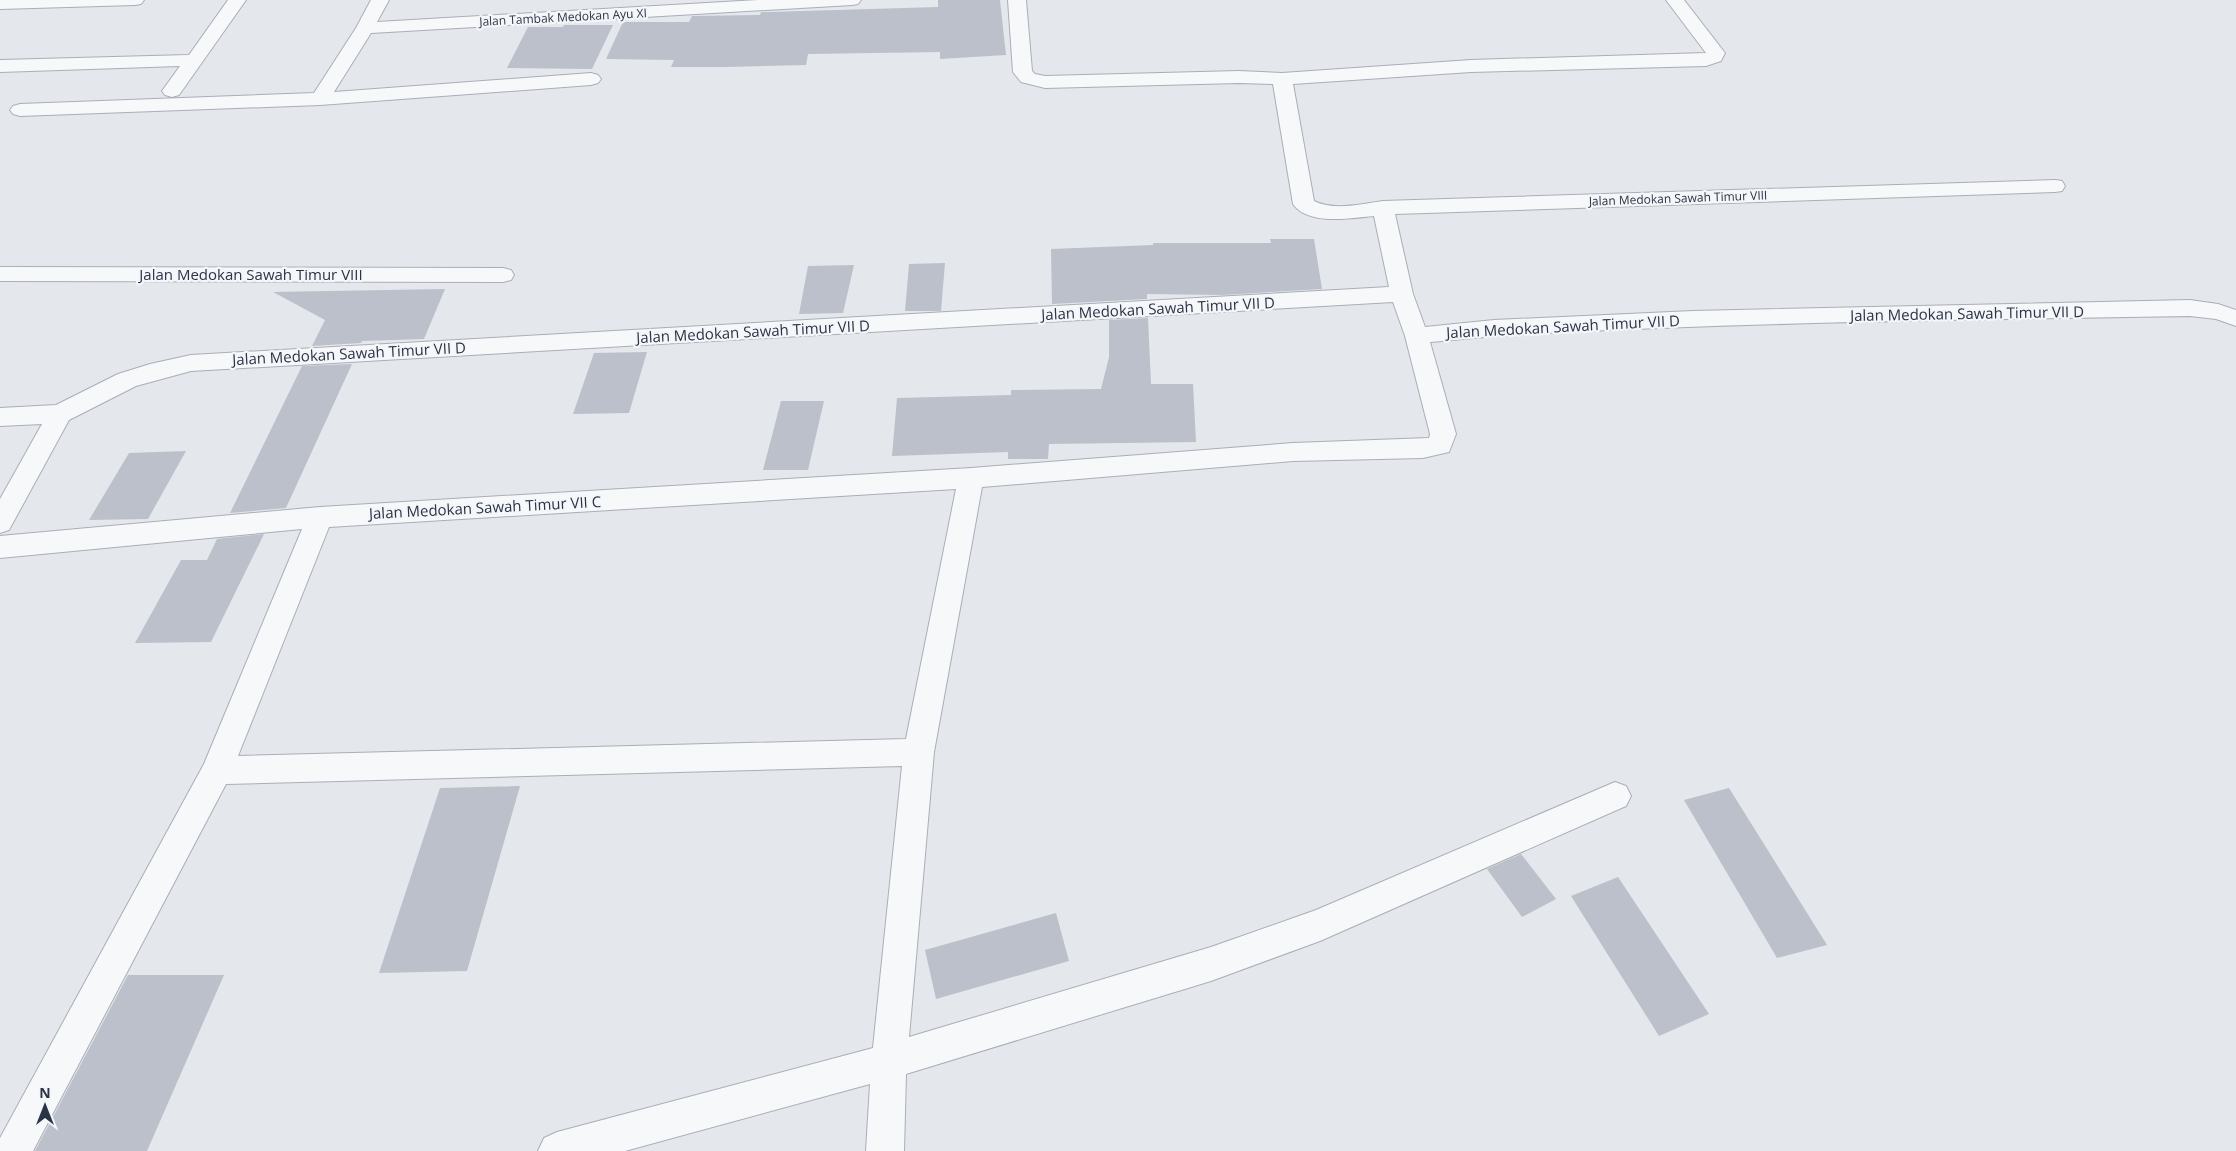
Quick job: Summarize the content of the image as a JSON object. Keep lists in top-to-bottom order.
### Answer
{
  "streets": {
    "street": [
      "Jalan Tambak Medokan Ayu XI",
      "Jalan Medokan Sawah Timur VIII",
      "Jalan Medokan Sawah Timur VII D",
      "Jalan Medokan Sawah Timur VII C"
    ]
  },
  "crossings": [
    ["Jalan Medokan Sawah Timur VII D", "Jalan Medokan Sawah Timur VII C"]
  ],
  "north": "top"
}
